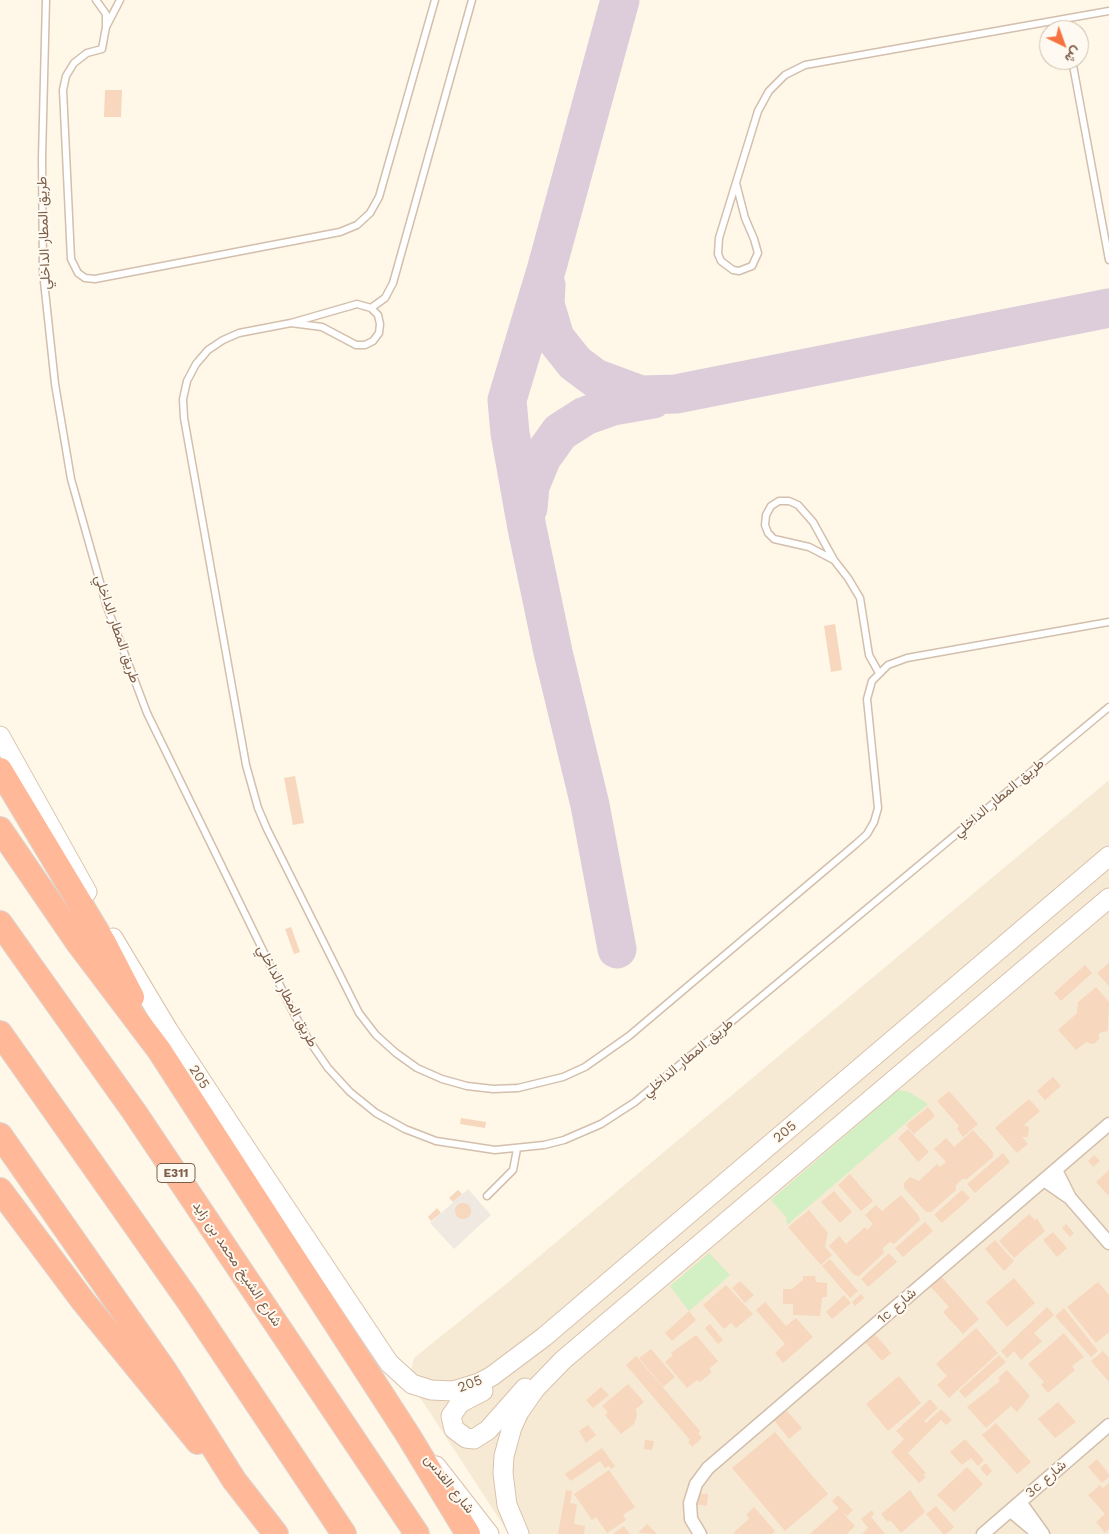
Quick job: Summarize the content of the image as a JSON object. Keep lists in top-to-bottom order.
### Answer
{
  "streets": {
    "highway": ["E311", "شارع الشيخ محمد بن زايد"],
    "street": [
      "205",
      "1c شارع",
      "3c شارع",
      "شارع القدس"
    ],
    "lane": ["طريق المطار الداخلي"]
  },
  "north": "bottom right"
}
